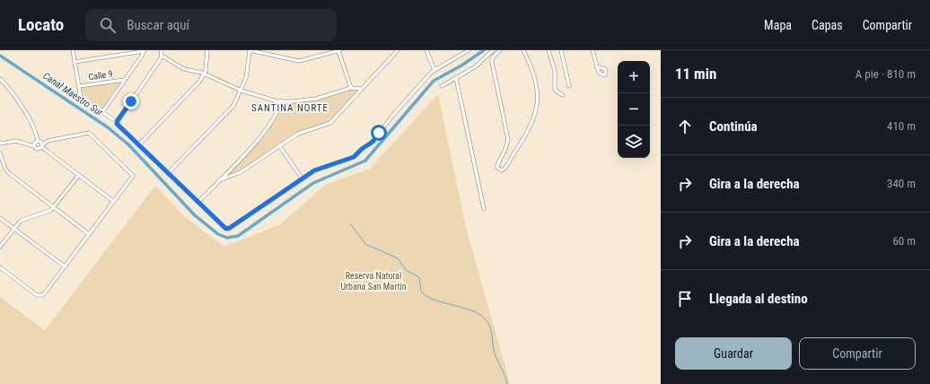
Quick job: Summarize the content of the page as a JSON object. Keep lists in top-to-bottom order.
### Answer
{
  "streets": {
    "street": ["Calle 9"]
  },
  "districts": ["SANTINA NORTE"],
  "water": ["Canal Maestro Sur"],
  "parks": ["Reserva Natural Urbana San Martín"],
  "page": {
    "header": "Locato",
    "search": "Buscar aquí",
    "nav": ["Mapa", "Capas", "Compartir"],
    "heading": ["11 min", "A pie · 810 m"],
    "map_buttons": ["+", "−"],
    "list": [
      ["Continúa", "410 m"],
      ["Gira a la derecha", "340 m"],
      ["Gira a la derecha", "60 m"],
      "Llegada al destino"
    ],
    "buttons": ["Guardar", "Compartir"]
  }
}
